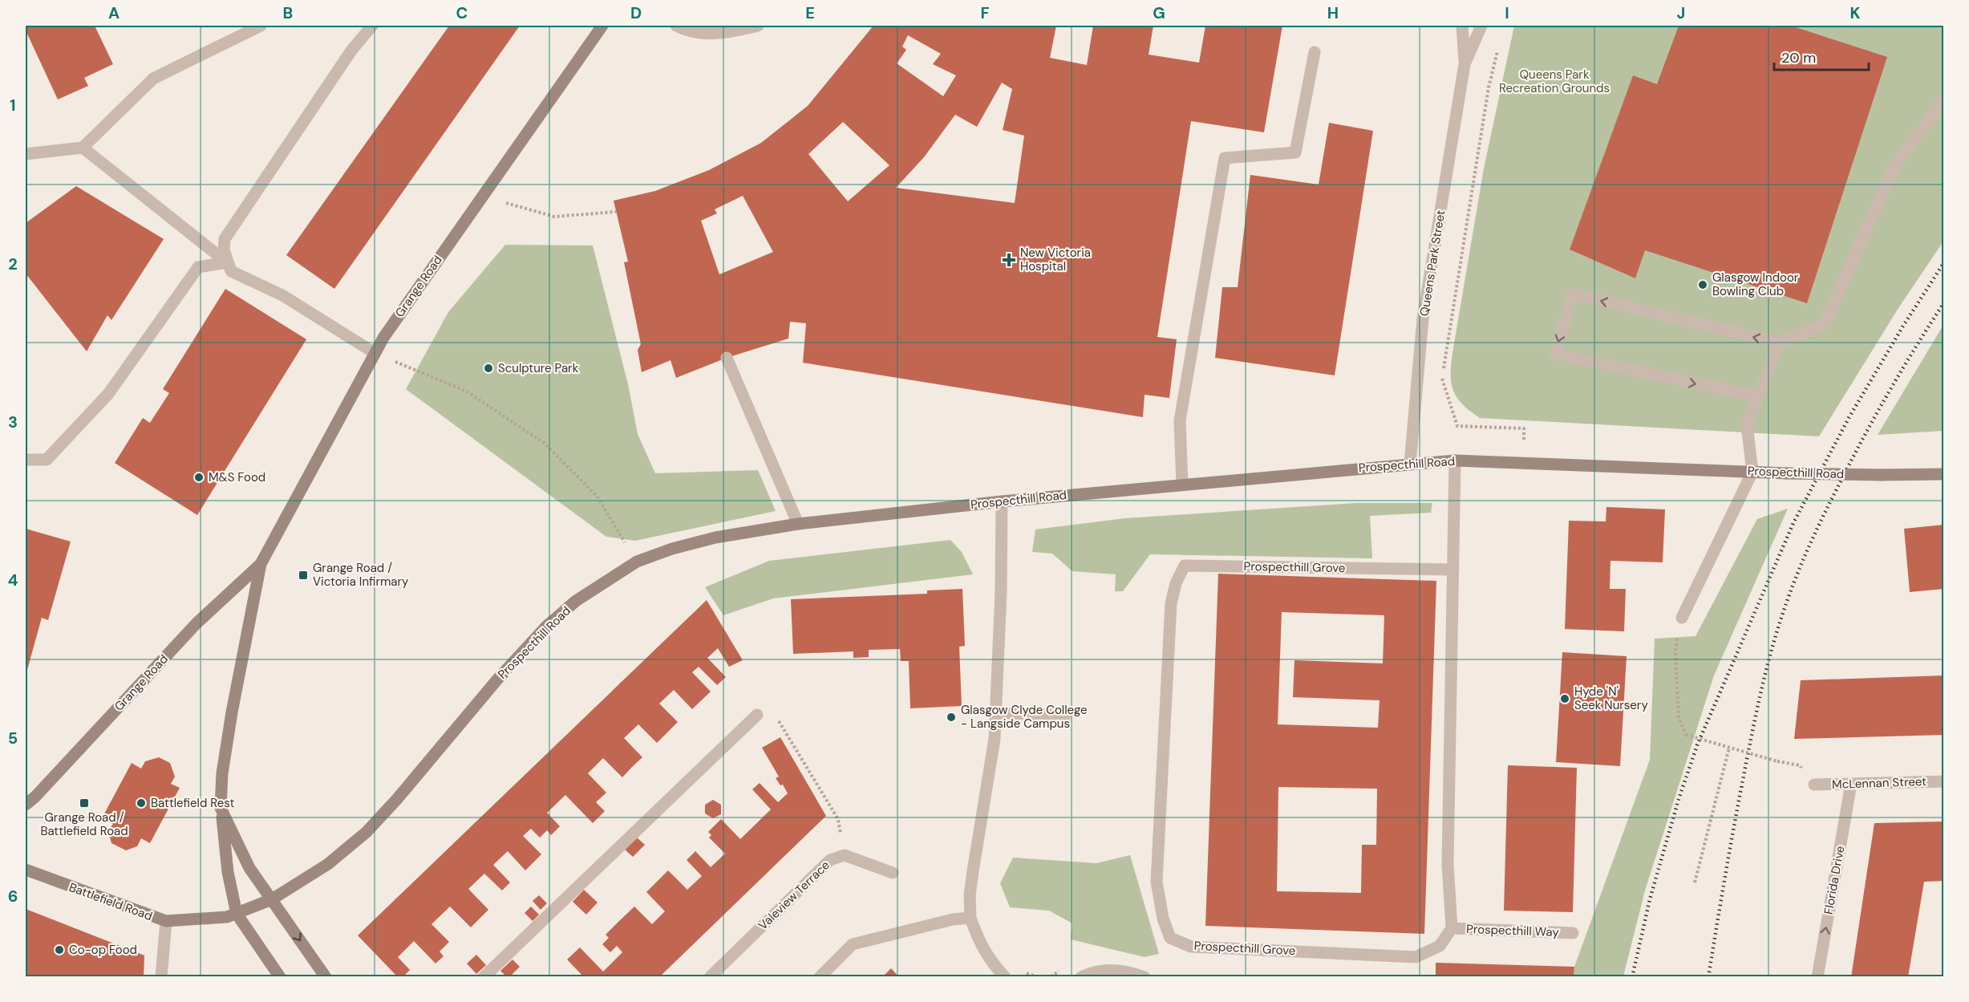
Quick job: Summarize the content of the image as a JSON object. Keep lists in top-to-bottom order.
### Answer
{
  "streets": {
    "main road": ["Grange Road", "Prospecthill Road", "Battlefield Road"],
    "street": [
      "Queens Park Street",
      "Prospecthill Grove",
      "McLennan Street",
      "Florida Drive",
      "Valeview Terrace",
      "Prospecthill Way"
    ]
  },
  "crossings": [
    ["Queens Park Street", "Prospecthill Road"],
    ["Grange Road", "Prospecthill Road"],
    ["Grange Road", "Battlefield Road"],
    ["Prospecthill Road", "Battlefield Road"],
    ["Prospecthill Grove", "Prospecthill Way"],
    ["McLennan Street", "Florida Drive"]
  ],
  "one_way": ["Florida Drive"],
  "parks": ["Queens Park Recreation Grounds"],
  "places": {
    "health": ["New Victoria Hospital"],
    "other": [
      "Glasgow Indoor Bowling Club",
      "Sculpture Park",
      "M&S Food",
      "Hyde 'N' Seek Nursery",
      "Glasgow Clyde College - Langside Campus",
      "Battlefield Rest",
      "Co-op Food"
    ],
    "transit": ["Grange Road / Victoria Infirmary", "Grange Road / Battlefield Road"]
  },
  "scale_bar": "20 m",
  "grid": {
    "columns": [
      "A",
      "B",
      "C",
      "D",
      "E",
      "F",
      "G",
      "H",
      "I",
      "J",
      "K"
    ],
    "rows": [
      "1",
      "2",
      "3",
      "4",
      "5",
      "6"
    ]
  }
}
